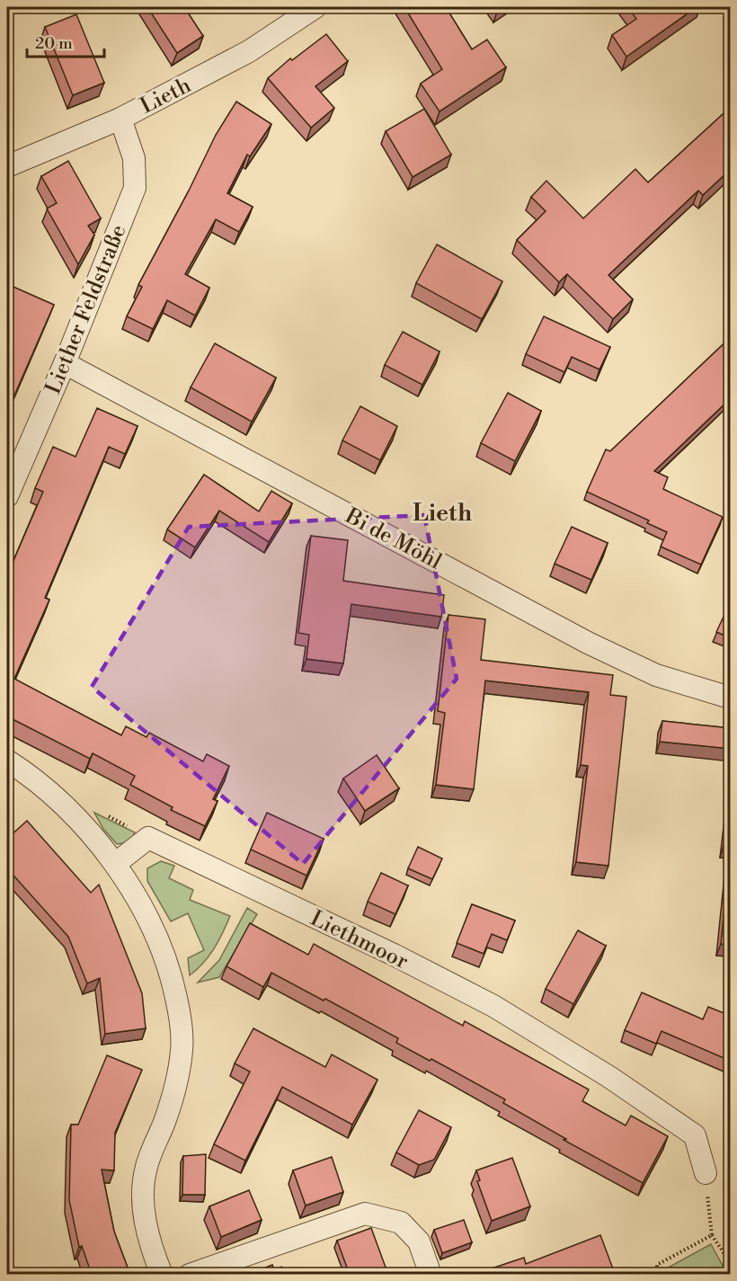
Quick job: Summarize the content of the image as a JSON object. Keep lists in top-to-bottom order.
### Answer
{
  "streets": {
    "street": [
      "Lieth",
      "Liether Feldstraße",
      "Bi de Möhl",
      "Liethmoor"
    ]
  },
  "crossings": [
    ["Lieth", "Liether Feldstraße"],
    ["Liether Feldstraße", "Bi de Möhl"]
  ],
  "districts": ["Lieth"],
  "scale_bar": "20 m"
}
